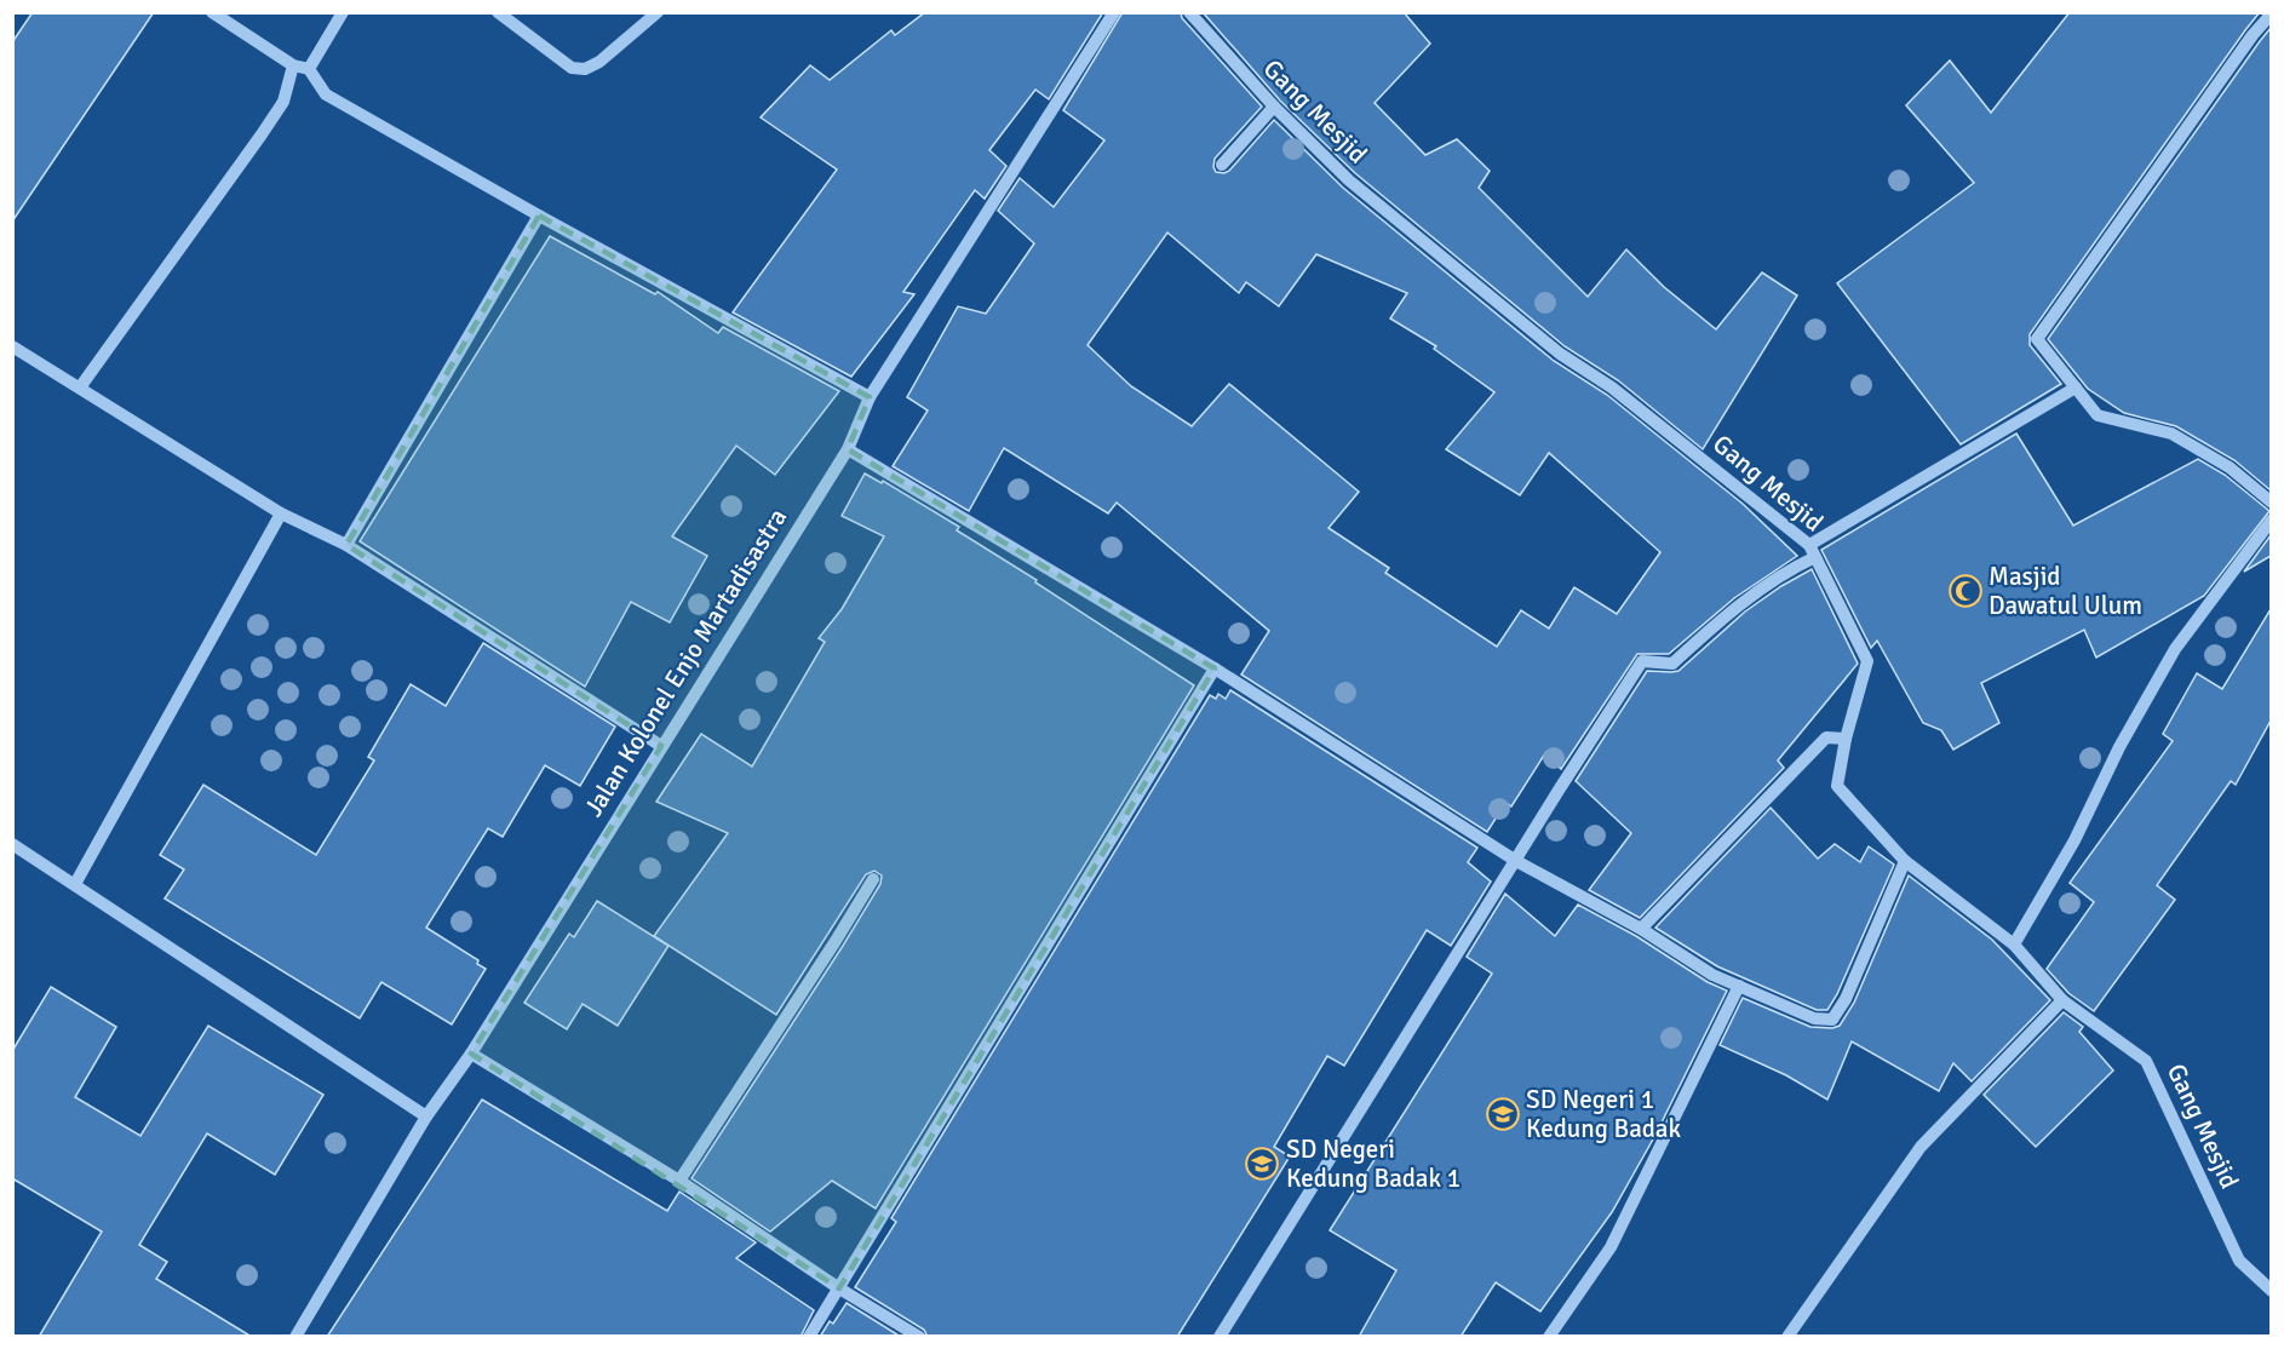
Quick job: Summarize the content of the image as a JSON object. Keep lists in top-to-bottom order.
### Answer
{
  "streets": {
    "street": ["Gang Mesjid", "Jalan Kolonel Enjo Martadisastra"]
  },
  "places": {
    "mosque": ["Masjid Dawatul Ulum"],
    "school or university": ["SD Negeri 1 Kedung Badak", "SD Negeri Kedung Badak 1"]
  }
}
